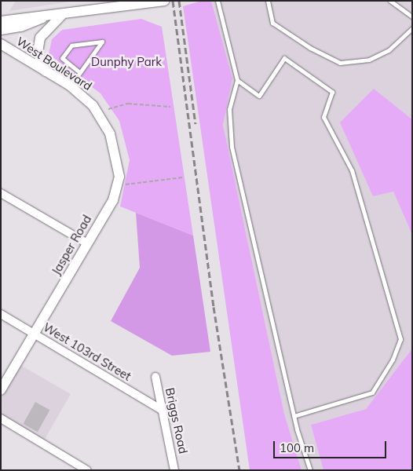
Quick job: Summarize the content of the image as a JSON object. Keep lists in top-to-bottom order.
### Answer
{
  "streets": {
    "street": [
      "West Boulevard",
      "Jasper Road",
      "West 103rd Street",
      "Briggs Road"
    ]
  },
  "crossings": [
    ["West Boulevard", "Jasper Road"],
    ["Jasper Road", "West 103rd Street"],
    ["West 103rd Street", "Briggs Road"]
  ],
  "parks": ["Dunphy Park"],
  "scale_bar": "100 m"
}
